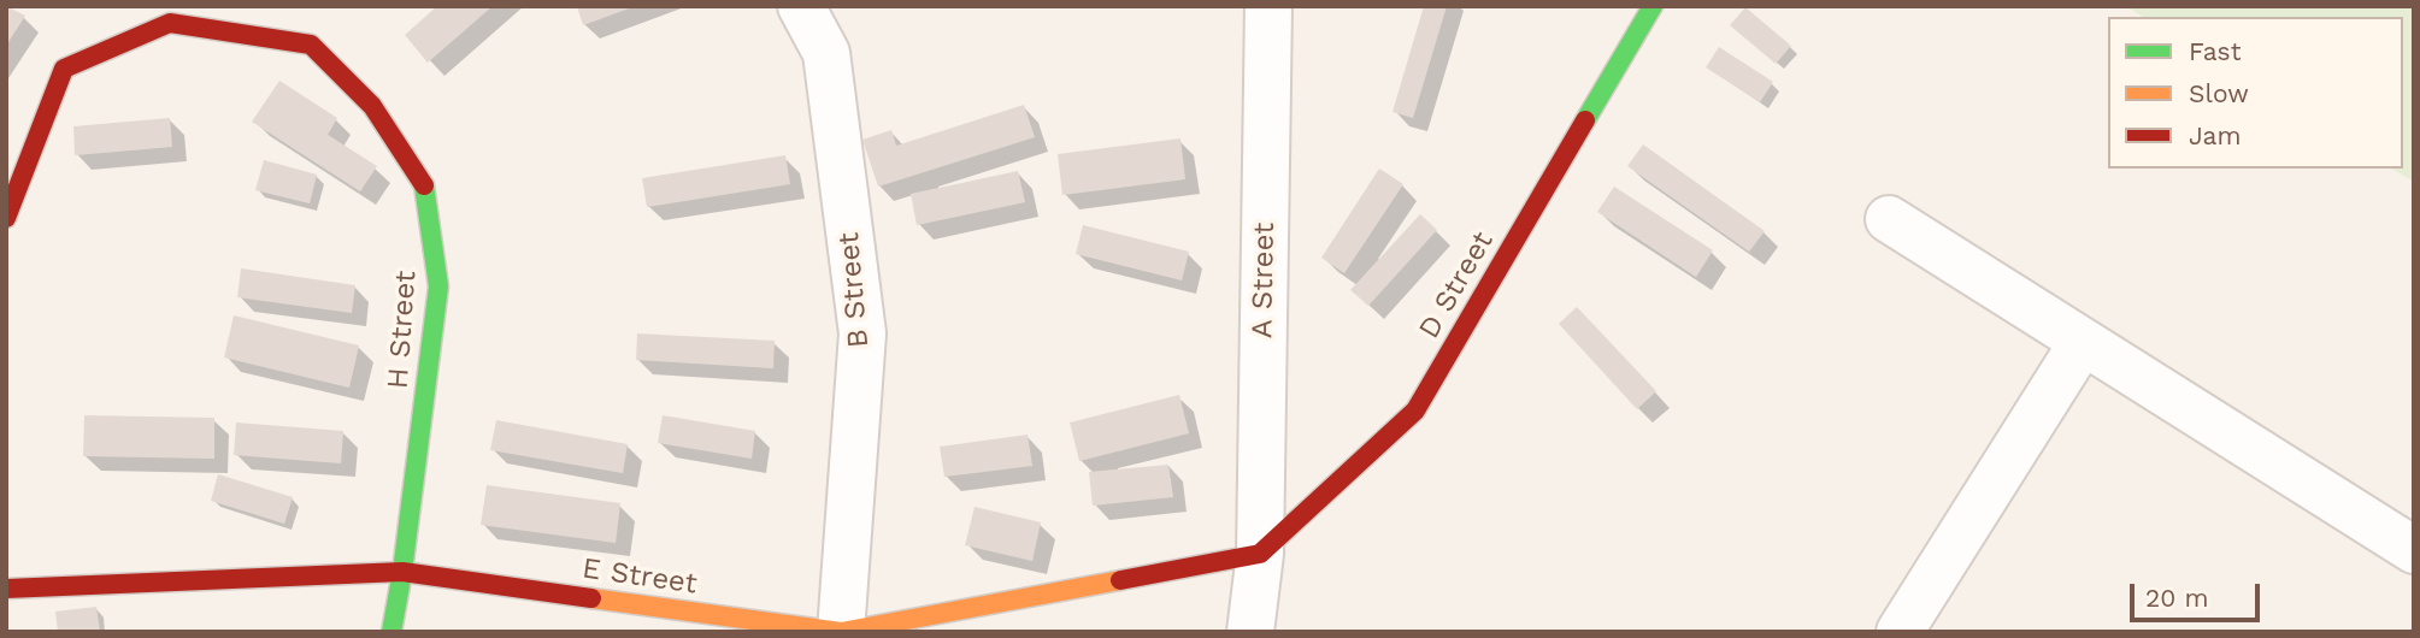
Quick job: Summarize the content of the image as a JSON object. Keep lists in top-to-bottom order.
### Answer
{
  "streets": {
    "street": [
      "A Street",
      "D Street",
      "B Street",
      "H Street",
      "E Street"
    ]
  },
  "crossings": [
    ["A Street", "D Street"],
    ["A Street", "E Street"],
    ["D Street", "E Street"],
    ["B Street", "E Street"],
    ["H Street", "E Street"]
  ],
  "legend": ["Fast", "Slow", "Jam"],
  "scale_bar": "20 m"
}
